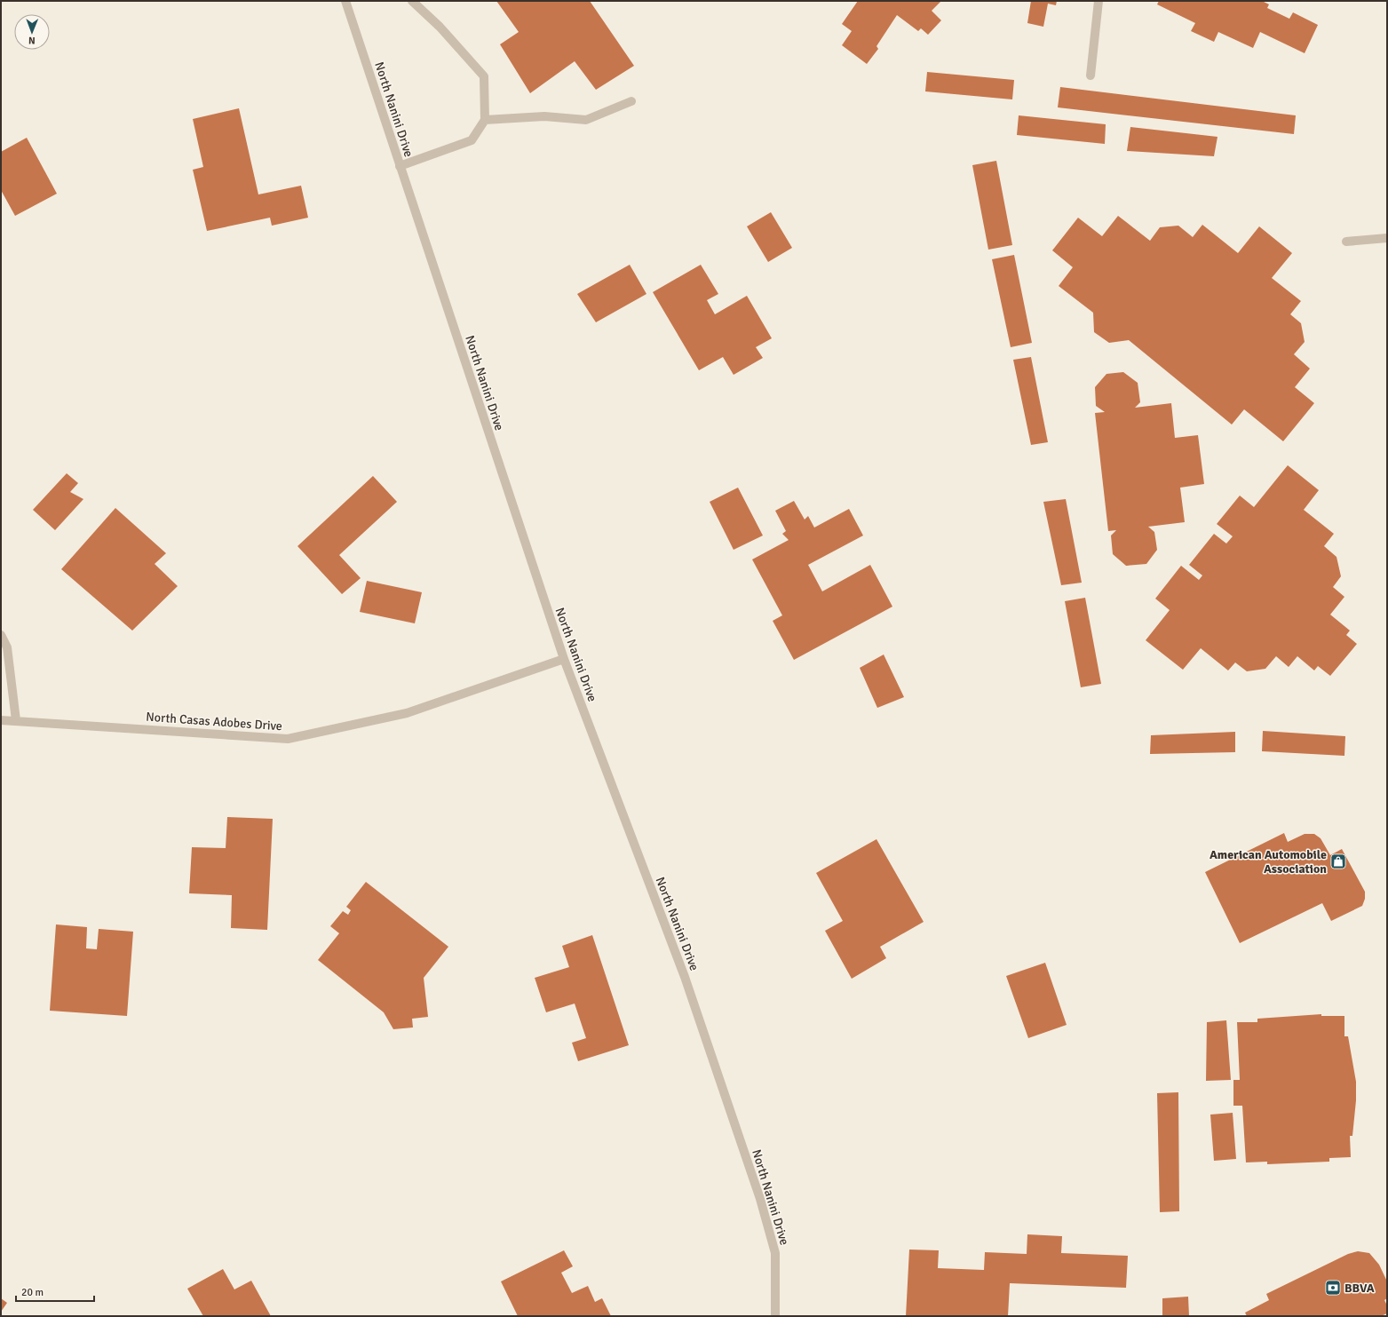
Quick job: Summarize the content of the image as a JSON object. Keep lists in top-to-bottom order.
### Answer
{
  "streets": {
    "street": ["North Nanini Drive", "North Casas Adobes Drive"]
  },
  "crossings": [
    ["North Nanini Drive", "North Casas Adobes Drive"]
  ],
  "places": {
    "shop": ["American Automobile Association"],
    "bank": ["BBVA"]
  },
  "scale_bar": "20 m",
  "north": "bottom"
}
